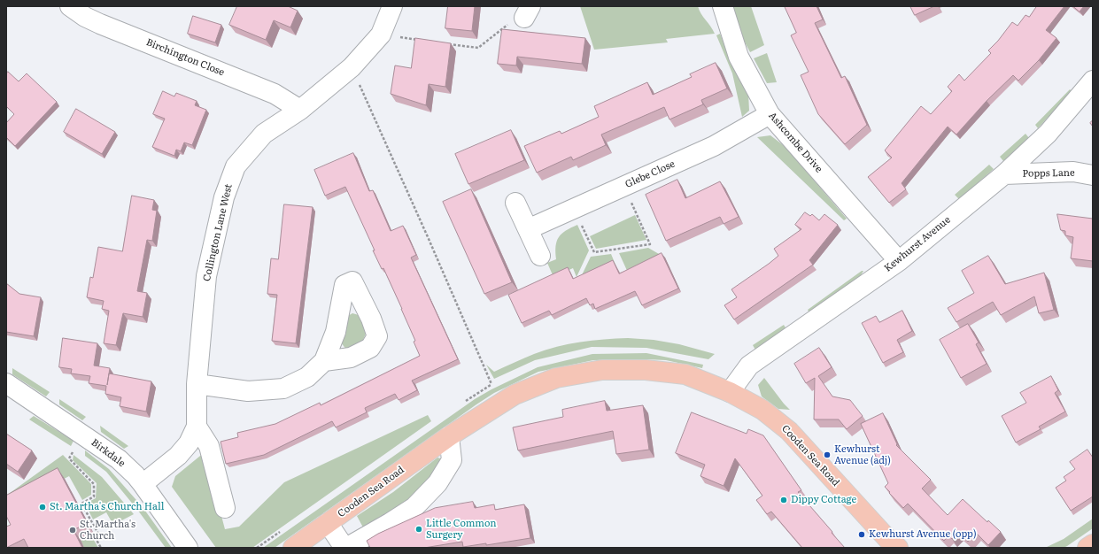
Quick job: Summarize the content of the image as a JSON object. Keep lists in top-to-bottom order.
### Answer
{
  "streets": {
    "main road": ["Cooden Sea Road"],
    "street": [
      "Birchington Close",
      "Ashcombe Drive",
      "Popps Lane",
      "Glebe Close",
      "Collington Lane West",
      "Kewhurst Avenue",
      "Birkdale"
    ]
  },
  "crossings": [
    ["Birchington Close", "Collington Lane West"],
    ["Ashcombe Drive", "Glebe Close"],
    ["Ashcombe Drive", "Kewhurst Avenue"],
    ["Popps Lane", "Kewhurst Avenue"],
    ["Collington Lane West", "Birkdale"],
    ["Kewhurst Avenue", "Cooden Sea Road"]
  ],
  "places": [
    "Kewhurst Avenue (adj)",
    "Dippy Cottage",
    "St. Martha's Church Hall",
    "Little Common Surgery",
    "St. Martha's Church",
    "Kewhurst Avenue (opp)"
  ]
}
